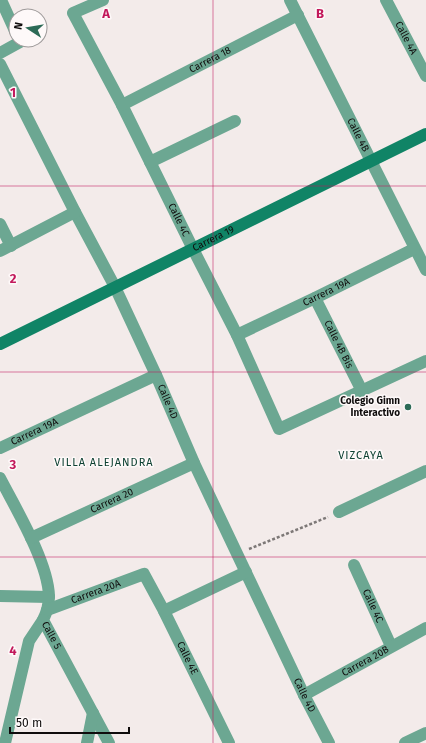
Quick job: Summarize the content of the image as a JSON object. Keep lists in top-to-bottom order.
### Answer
{
  "streets": {
    "street": [
      "Calle 4A",
      "Carrera 18",
      "Calle 4B",
      "Calle 4C",
      "Carrera 19",
      "Carrera 19A",
      "Calle 4B Bis",
      "Calle 4D",
      "Carrera 20",
      "Carrera 20A",
      "Calle 5",
      "Calle 4E",
      "Carrera 20B"
    ]
  },
  "crossings": [
    ["Carrera 18", "Calle 4B"],
    ["Carrera 18", "Calle 4C"],
    ["Calle 4B", "Carrera 19"],
    ["Calle 4B", "Carrera 19A"],
    ["Calle 4C", "Carrera 19"],
    ["Calle 4C", "Carrera 19A"],
    ["Calle 4C", "Calle 4B Bis"],
    ["Calle 4C", "Carrera 20B"],
    ["Carrera 19", "Calle 4D"],
    ["Carrera 19A", "Calle 4B Bis"],
    ["Carrera 19A", "Calle 4D"],
    ["Calle 4D", "Carrera 20"],
    ["Calle 4D", "Carrera 20B"],
    ["Carrera 20", "Calle 5"],
    ["Carrera 20A", "Calle 5"],
    ["Carrera 20A", "Calle 4E"]
  ],
  "districts": ["VIZCAYA", "VILLA ALEJANDRA"],
  "places": ["Colegio Gimn Interactivo"],
  "scale_bar": "50 m",
  "north": "left",
  "grid": {
    "columns": ["A", "B"],
    "rows": [
      "1",
      "2",
      "3",
      "4"
    ]
  }
}
